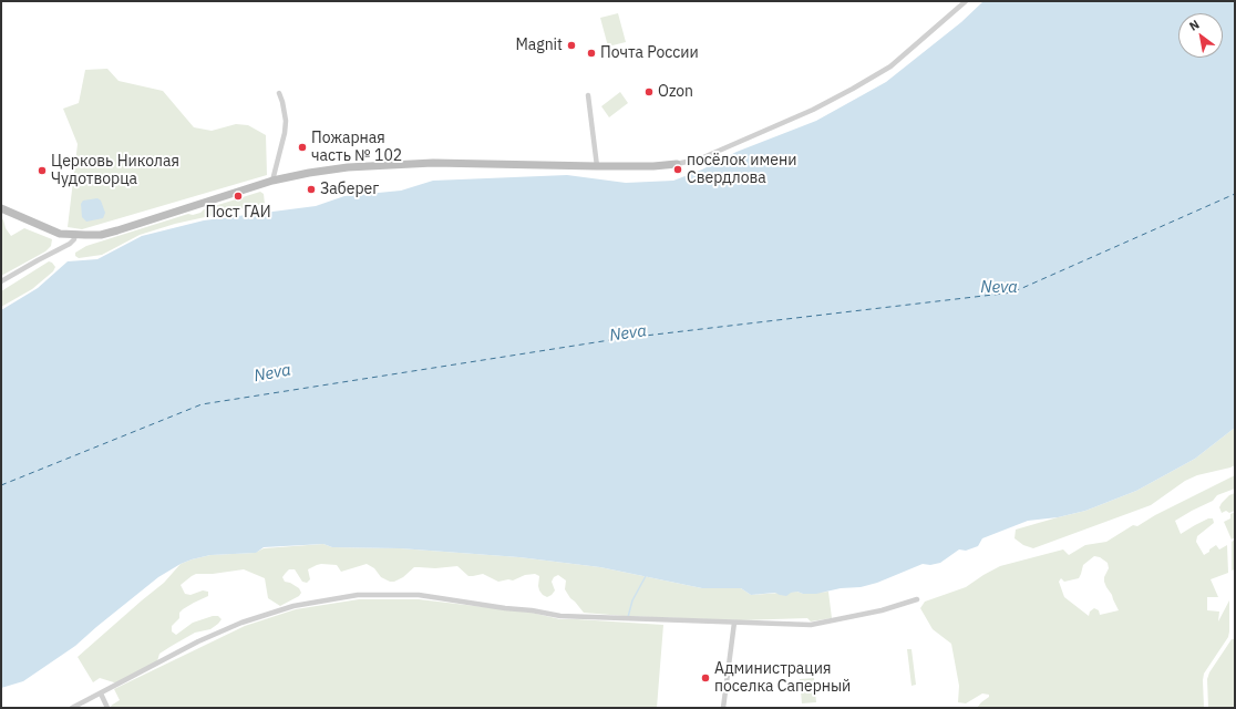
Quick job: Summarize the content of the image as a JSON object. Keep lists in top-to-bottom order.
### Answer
{
  "water": ["Neva"],
  "places": [
    "Magnit",
    "Почта России",
    "Ozon",
    "Пожарная часть № 102",
    "посёлок имени Свердлова",
    "Церковь Николая Чудотворца",
    "Заберег",
    "Пост ГАИ",
    "Администрация поселка Саперный"
  ],
  "north": "top left"
}
